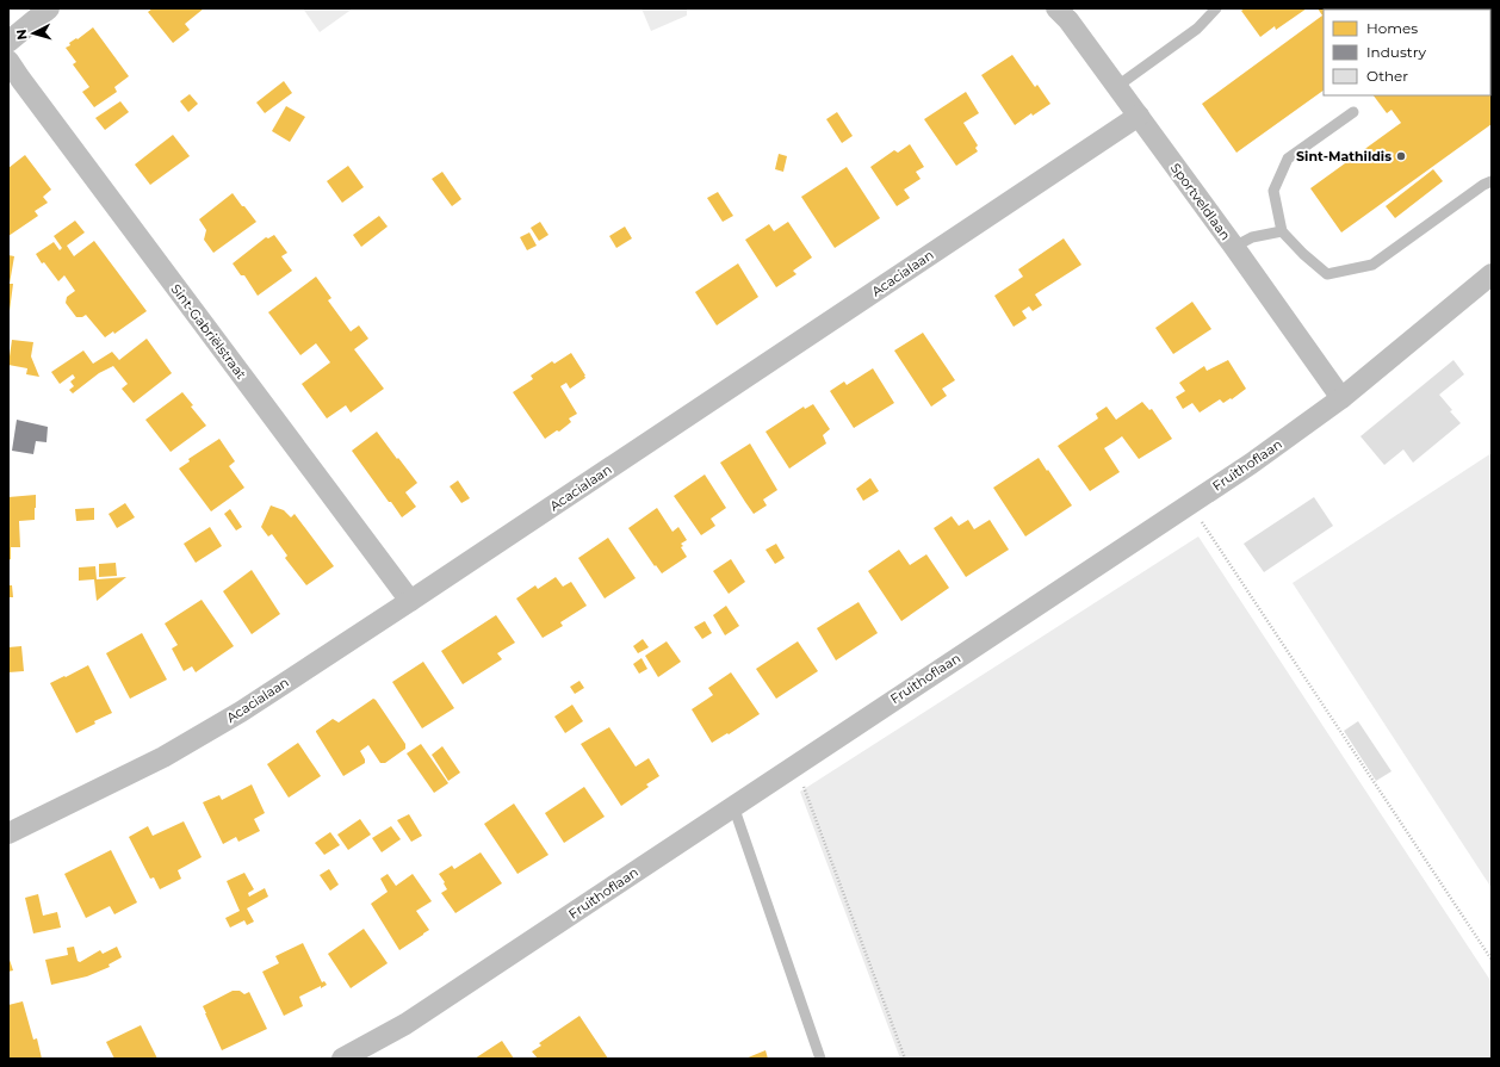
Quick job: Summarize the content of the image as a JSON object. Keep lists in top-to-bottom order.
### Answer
{
  "streets": {
    "street": [
      "Sportveldlaan",
      "Acacialaan",
      "Sint-Gabriëlstraat",
      "Fruithoflaan"
    ]
  },
  "crossings": [
    ["Sportveldlaan", "Acacialaan"],
    ["Sportveldlaan", "Fruithoflaan"],
    ["Acacialaan", "Sint-Gabriëlstraat"]
  ],
  "places": ["Sint-Mathildis"],
  "legend": ["Homes", "Industry", "Other"],
  "north": "left"
}
